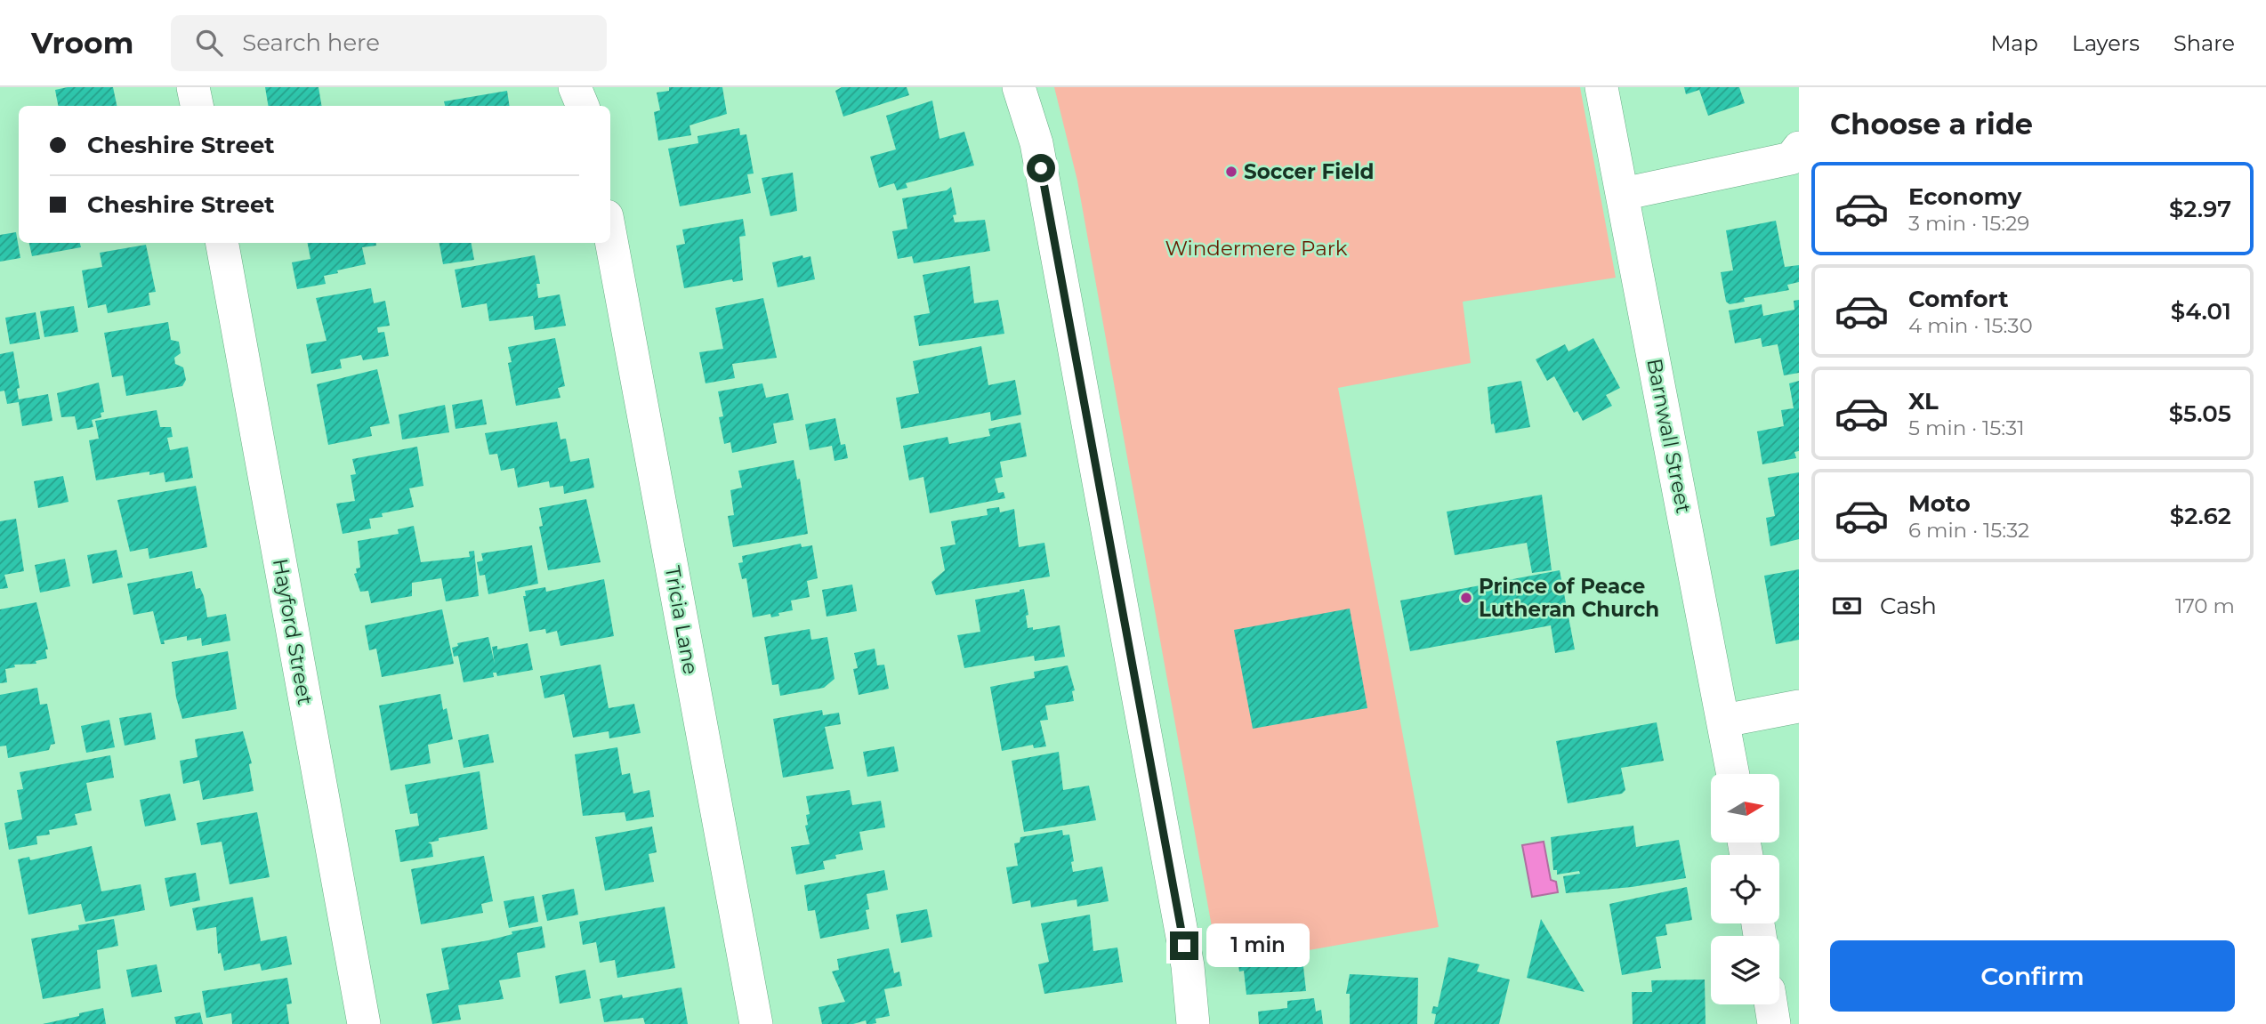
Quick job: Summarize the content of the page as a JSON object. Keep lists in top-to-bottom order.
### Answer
{
  "streets": {
    "street": ["Barnwall Street", "Tricia Lane", "Hayford Street"]
  },
  "parks": ["Windermere Park"],
  "places": ["Soccer Field", "Prince of Peace Lutheran Church"],
  "north": "right",
  "page": {
    "header": "Vroom",
    "search": "Search here",
    "nav": ["Map", "Layers", "Share"],
    "heading": "Choose a ride",
    "banner": ["Cheshire Street", "Cheshire Street"],
    "list": [
      {
        "name": "Economy",
        "note": "3 min · 15:29",
        "value": "$2.97"
      },
      {
        "name": "Comfort",
        "note": "4 min · 15:30",
        "value": "$4.01"
      },
      {
        "name": "XL",
        "note": "5 min · 15:31",
        "value": "$5.05"
      },
      {
        "name": "Moto",
        "note": "6 min · 15:32",
        "value": "$2.62"
      }
    ],
    "pay": ["Cash", "170 m"],
    "bubble": "1 min",
    "buttons": "Confirm"
  }
}
